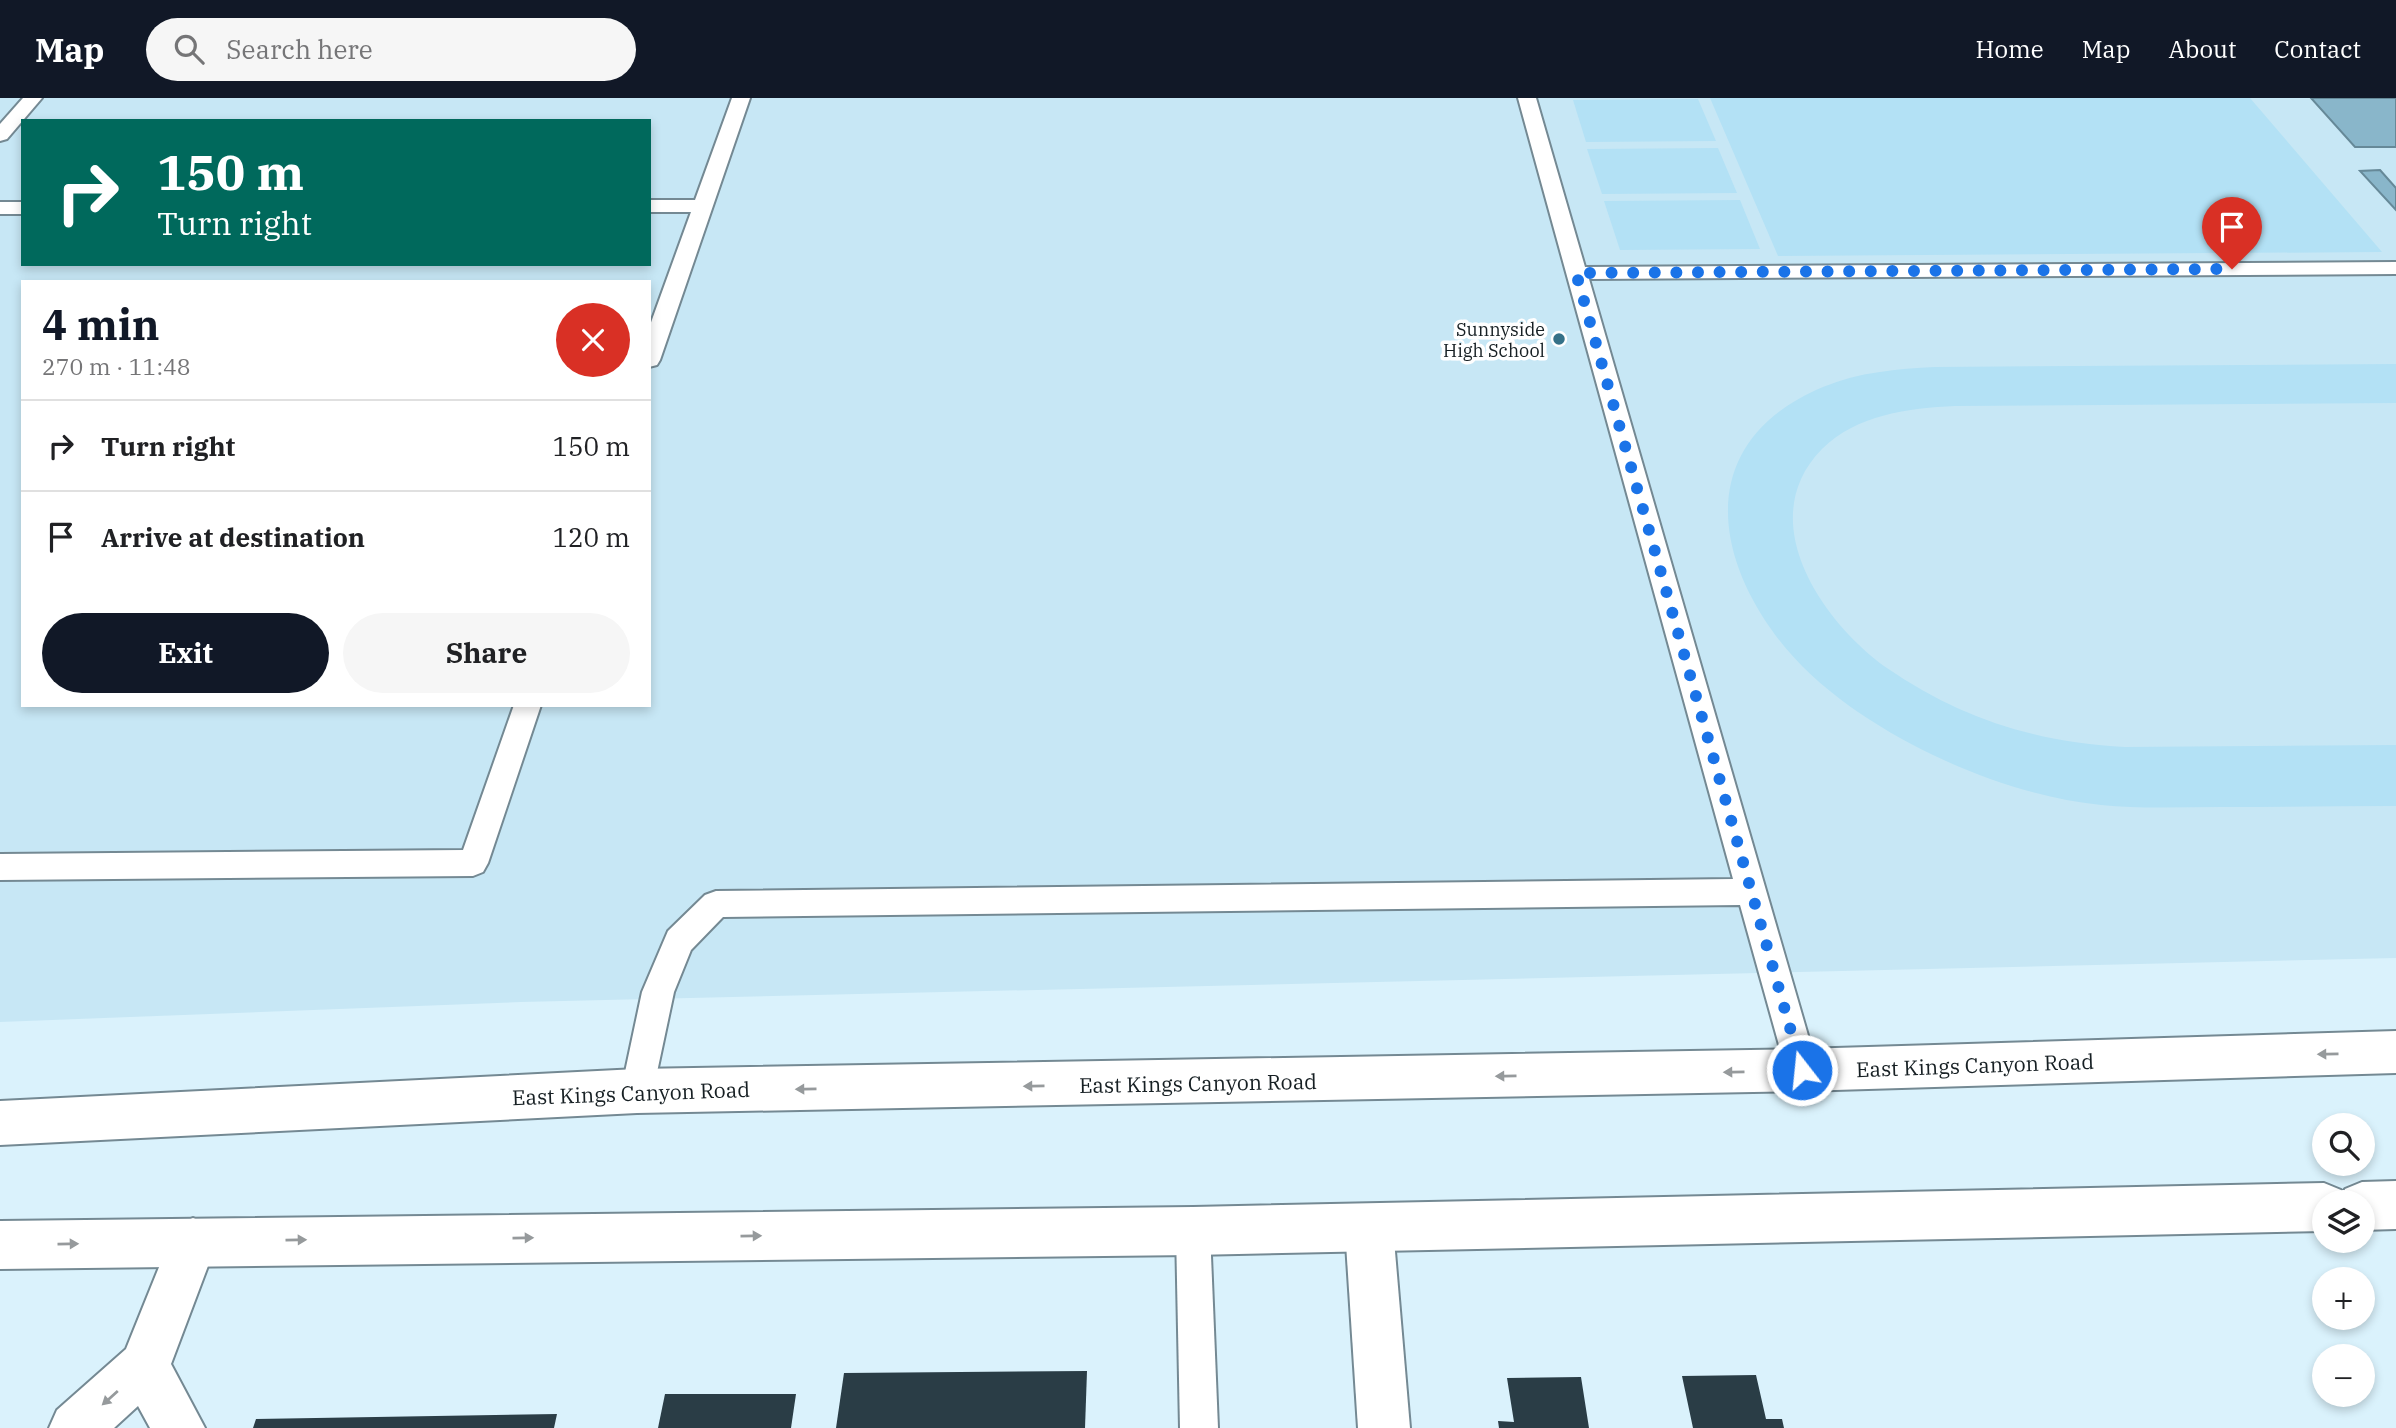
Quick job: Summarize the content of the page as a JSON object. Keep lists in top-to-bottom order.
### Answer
{
  "streets": {
    "main road": ["East Kings Canyon Road"]
  },
  "places": ["Sunnyside High School"],
  "page": {
    "header": "Map",
    "search": "Search here",
    "nav": [
      "Home",
      "Map",
      "About",
      "Contact"
    ],
    "turn": ["150 m", "Turn right"],
    "heading": ["4 min", "270 m · 11:48"],
    "list": [
      {
        "name": "Turn right",
        "value": "150 m"
      },
      {
        "name": "Arrive at destination",
        "value": "120 m"
      }
    ],
    "buttons": ["Exit", "Share"],
    "map_buttons": ["+", "−"]
  }
}
